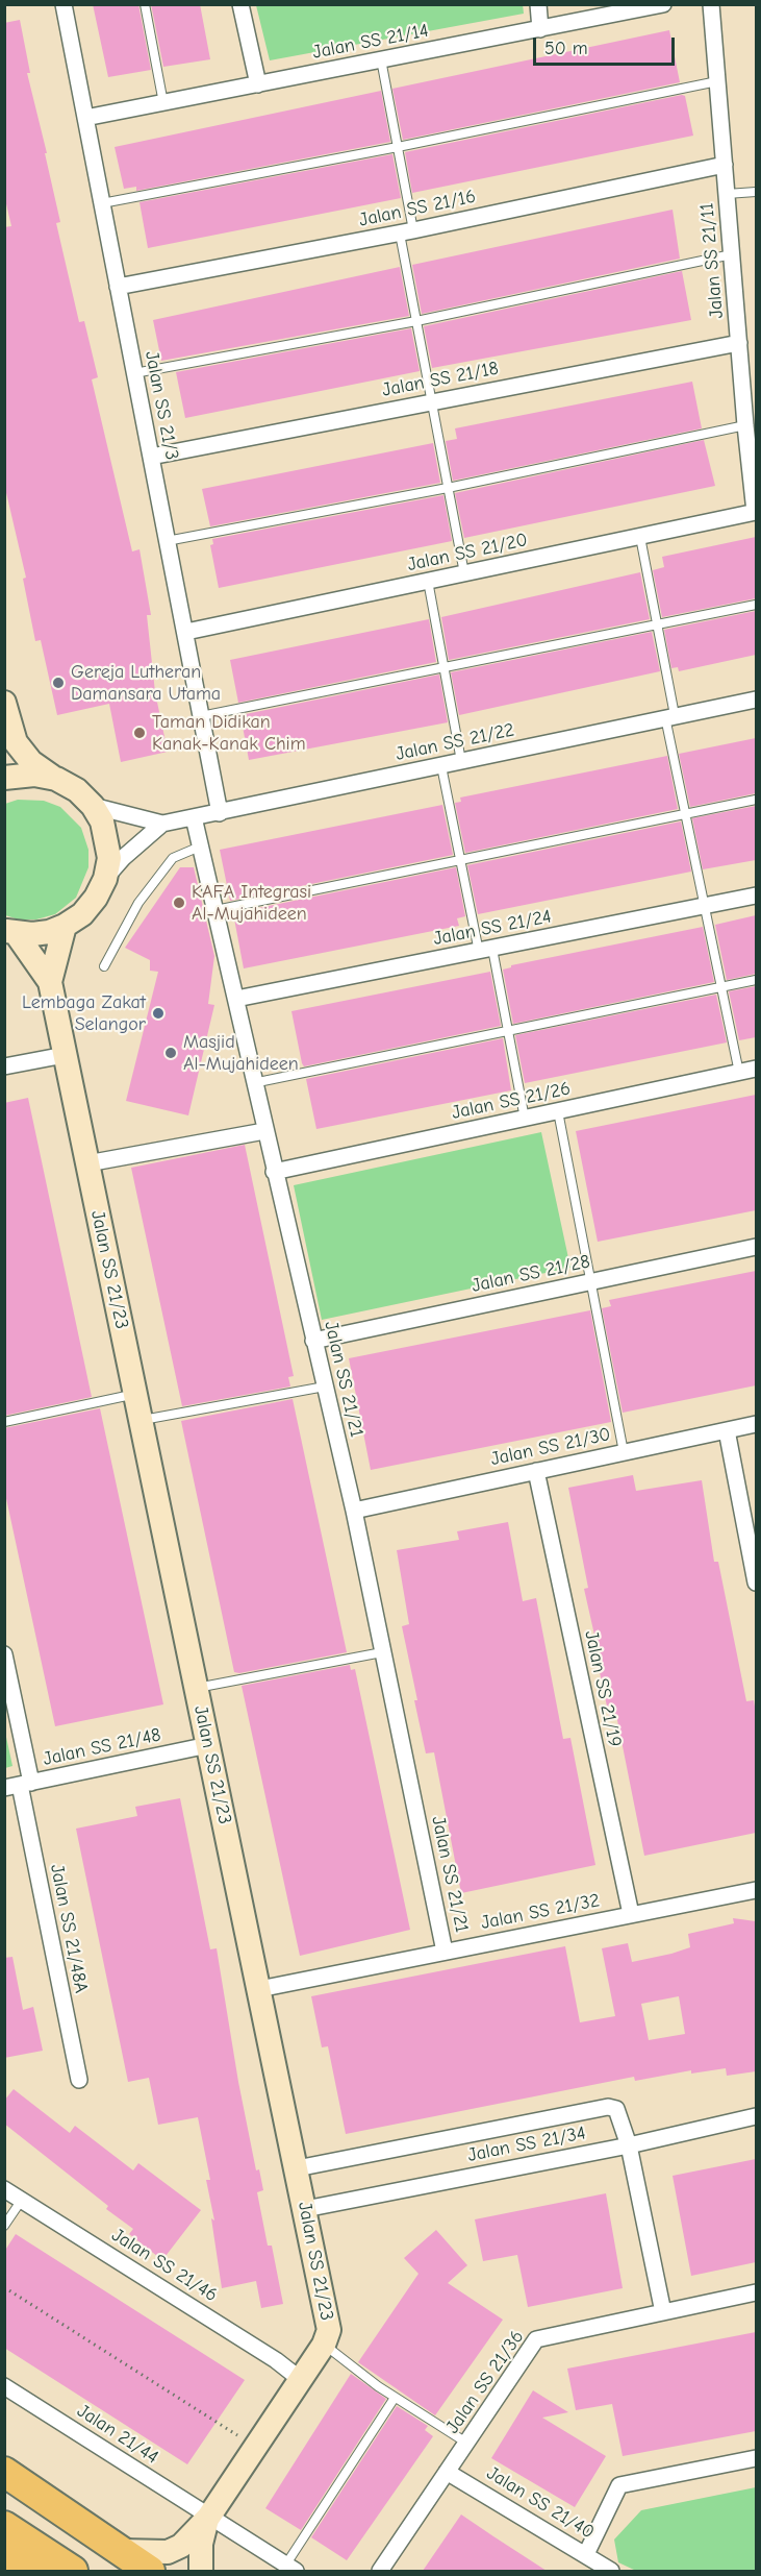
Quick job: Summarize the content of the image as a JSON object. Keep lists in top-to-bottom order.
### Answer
{
  "streets": {
    "street": [
      "Jalan SS 21/14",
      "Jalan SS 21/16",
      "Jalan SS 21/11",
      "Jalan SS 21/18",
      "Jalan SS 21/3",
      "Jalan SS 21/20",
      "Jalan SS 21/22",
      "Jalan SS 21/24",
      "Jalan SS 21/26",
      "Jalan SS 21/23",
      "Jalan SS 21/28",
      "Jalan SS 21/21",
      "Jalan SS 21/30",
      "Jalan SS 21/19",
      "Jalan SS 21/48",
      "Jalan SS 21/32",
      "Jalan SS 21/48A",
      "Jalan SS 21/34",
      "Jalan SS 21/46",
      "Jalan SS 21/36",
      "Jalan 21/44",
      "Jalan SS 21/40"
    ]
  },
  "crossings": [
    ["Jalan SS 21/14", "Jalan SS 21/3"],
    ["Jalan SS 21/16", "Jalan SS 21/11"],
    ["Jalan SS 21/16", "Jalan SS 21/3"],
    ["Jalan SS 21/11", "Jalan SS 21/18"],
    ["Jalan SS 21/11", "Jalan SS 21/20"],
    ["Jalan SS 21/18", "Jalan SS 21/3"],
    ["Jalan SS 21/3", "Jalan SS 21/20"],
    ["Jalan SS 21/3", "Jalan SS 21/22"],
    ["Jalan SS 21/22", "Jalan SS 21/21"],
    ["Jalan SS 21/24", "Jalan SS 21/21"],
    ["Jalan SS 21/26", "Jalan SS 21/21"],
    ["Jalan SS 21/23", "Jalan SS 21/48"],
    ["Jalan SS 21/23", "Jalan SS 21/32"],
    ["Jalan SS 21/23", "Jalan SS 21/34"],
    ["Jalan SS 21/23", "Jalan SS 21/46"],
    ["Jalan SS 21/23", "Jalan 21/44"],
    ["Jalan SS 21/28", "Jalan SS 21/21"],
    ["Jalan SS 21/21", "Jalan SS 21/30"],
    ["Jalan SS 21/21", "Jalan SS 21/32"],
    ["Jalan SS 21/30", "Jalan SS 21/19"],
    ["Jalan SS 21/19", "Jalan SS 21/32"],
    ["Jalan SS 21/48", "Jalan SS 21/48A"],
    ["Jalan SS 21/36", "Jalan SS 21/40"]
  ],
  "places": [
    "Gereja Lutheran Damansara Utama",
    "Taman Didikan Kanak-Kanak Chim",
    "KAFA Integrasi Al-Mujahideen",
    "Lembaga Zakat Selangor",
    "Masjid Al-Mujahideen"
  ],
  "scale_bar": "50 m"
}
